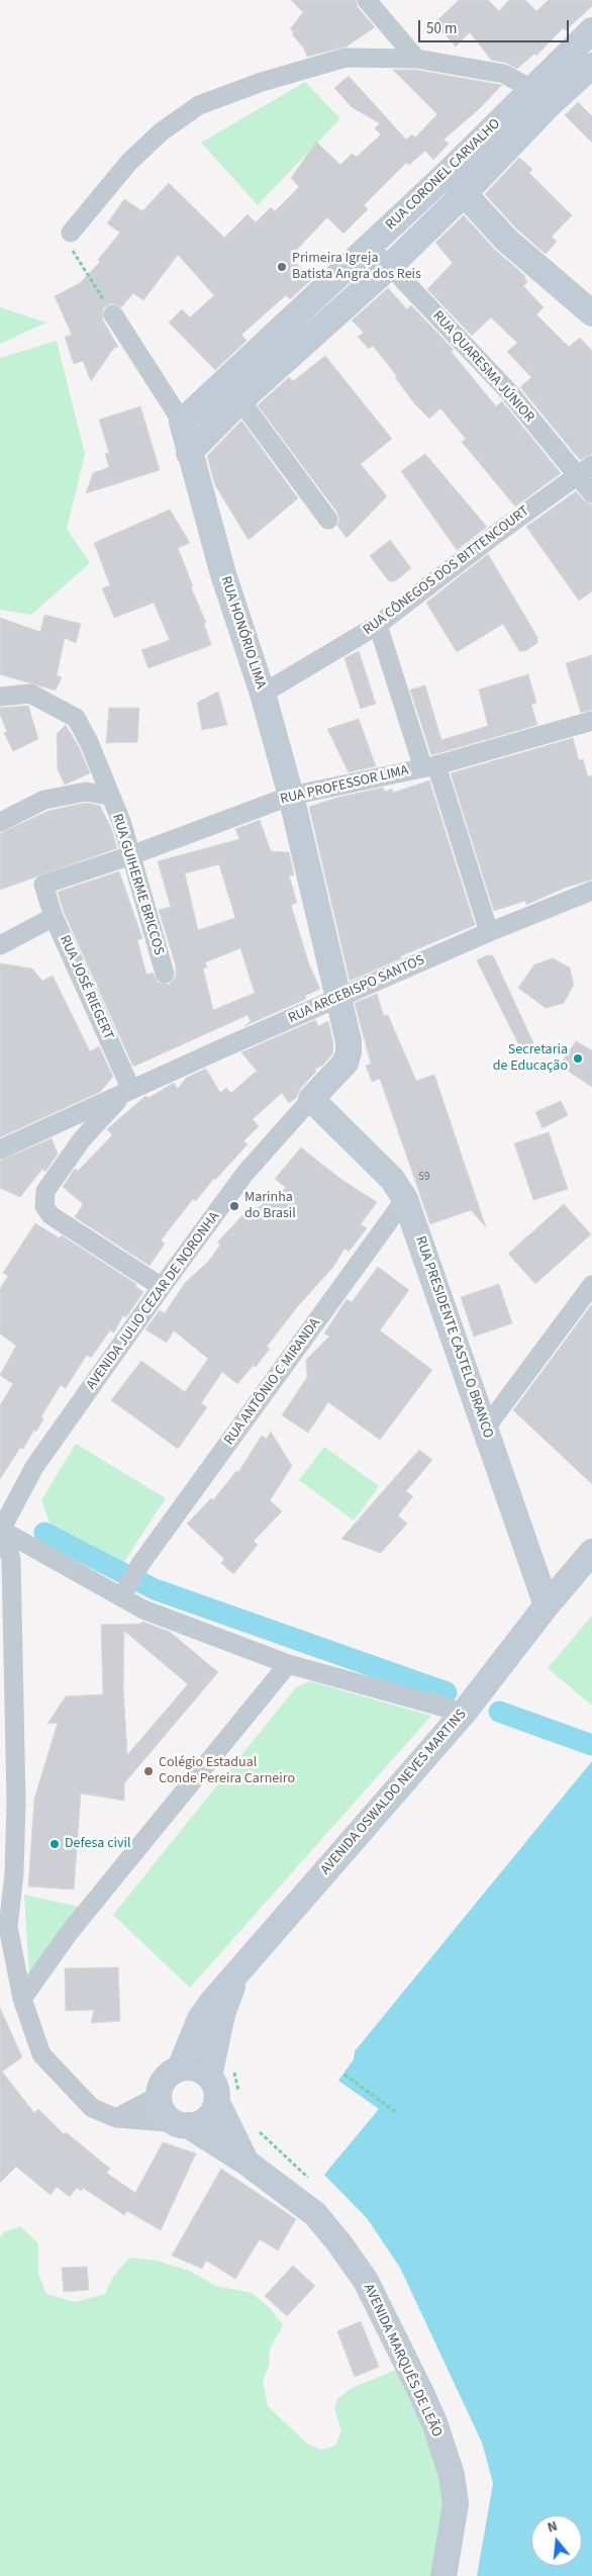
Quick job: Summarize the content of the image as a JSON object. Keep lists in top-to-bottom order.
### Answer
{
  "streets": {
    "main road": [
      "RUA CORONEL CARVALHO",
      "RUA HONÓRIO LIMA",
      "AVENIDA JULIO CEZAR DE NORONHA",
      "RUA PRESIDENTE CASTELO BRANCO",
      "AVENIDA OSWALDO NEVES MARTINS",
      "AVENIDA MARQUÊS DE LEÃO"
    ],
    "street": [
      "RUA QUARESMA JÚNIOR",
      "RUA CÔNEGOS DOS BITTENCOURT",
      "RUA PROFESSOR LIMA",
      "RUA GUIHERME BRICCOS",
      "RUA JOSÉ RIEGERT",
      "RUA ARCEBISPO SANTOS",
      "RUA ANTÔNIO C MIRANDA"
    ]
  },
  "crossings": [
    ["RUA CORONEL CARVALHO", "RUA QUARESMA JÚNIOR"],
    ["RUA CORONEL CARVALHO", "RUA HONÓRIO LIMA"],
    ["RUA QUARESMA JÚNIOR", "RUA CÔNEGOS DOS BITTENCOURT"],
    ["RUA CÔNEGOS DOS BITTENCOURT", "RUA HONÓRIO LIMA"],
    ["RUA HONÓRIO LIMA", "RUA PROFESSOR LIMA"],
    ["RUA HONÓRIO LIMA", "RUA ARCEBISPO SANTOS"],
    ["RUA HONÓRIO LIMA", "AVENIDA JULIO CEZAR DE NORONHA"],
    ["RUA PROFESSOR LIMA", "RUA GUIHERME BRICCOS"],
    ["RUA PROFESSOR LIMA", "RUA JOSÉ RIEGERT"],
    ["RUA JOSÉ RIEGERT", "RUA ARCEBISPO SANTOS"],
    ["AVENIDA JULIO CEZAR DE NORONHA", "RUA PRESIDENTE CASTELO BRANCO"],
    ["RUA PRESIDENTE CASTELO BRANCO", "RUA ANTÔNIO C MIRANDA"],
    ["RUA PRESIDENTE CASTELO BRANCO", "AVENIDA OSWALDO NEVES MARTINS"],
    ["AVENIDA OSWALDO NEVES MARTINS", "AVENIDA MARQUÊS DE LEÃO"]
  ],
  "places": [
    "Primeira Igreja Batista Angra dos Reis",
    "Secretaria de Educação",
    "Marinha do Brasil",
    "Colégio Estadual Conde Pereira Carneiro",
    "Defesa civil"
  ],
  "house_numbers": ["59"],
  "scale_bar": "50 m",
  "north": "top"
}
